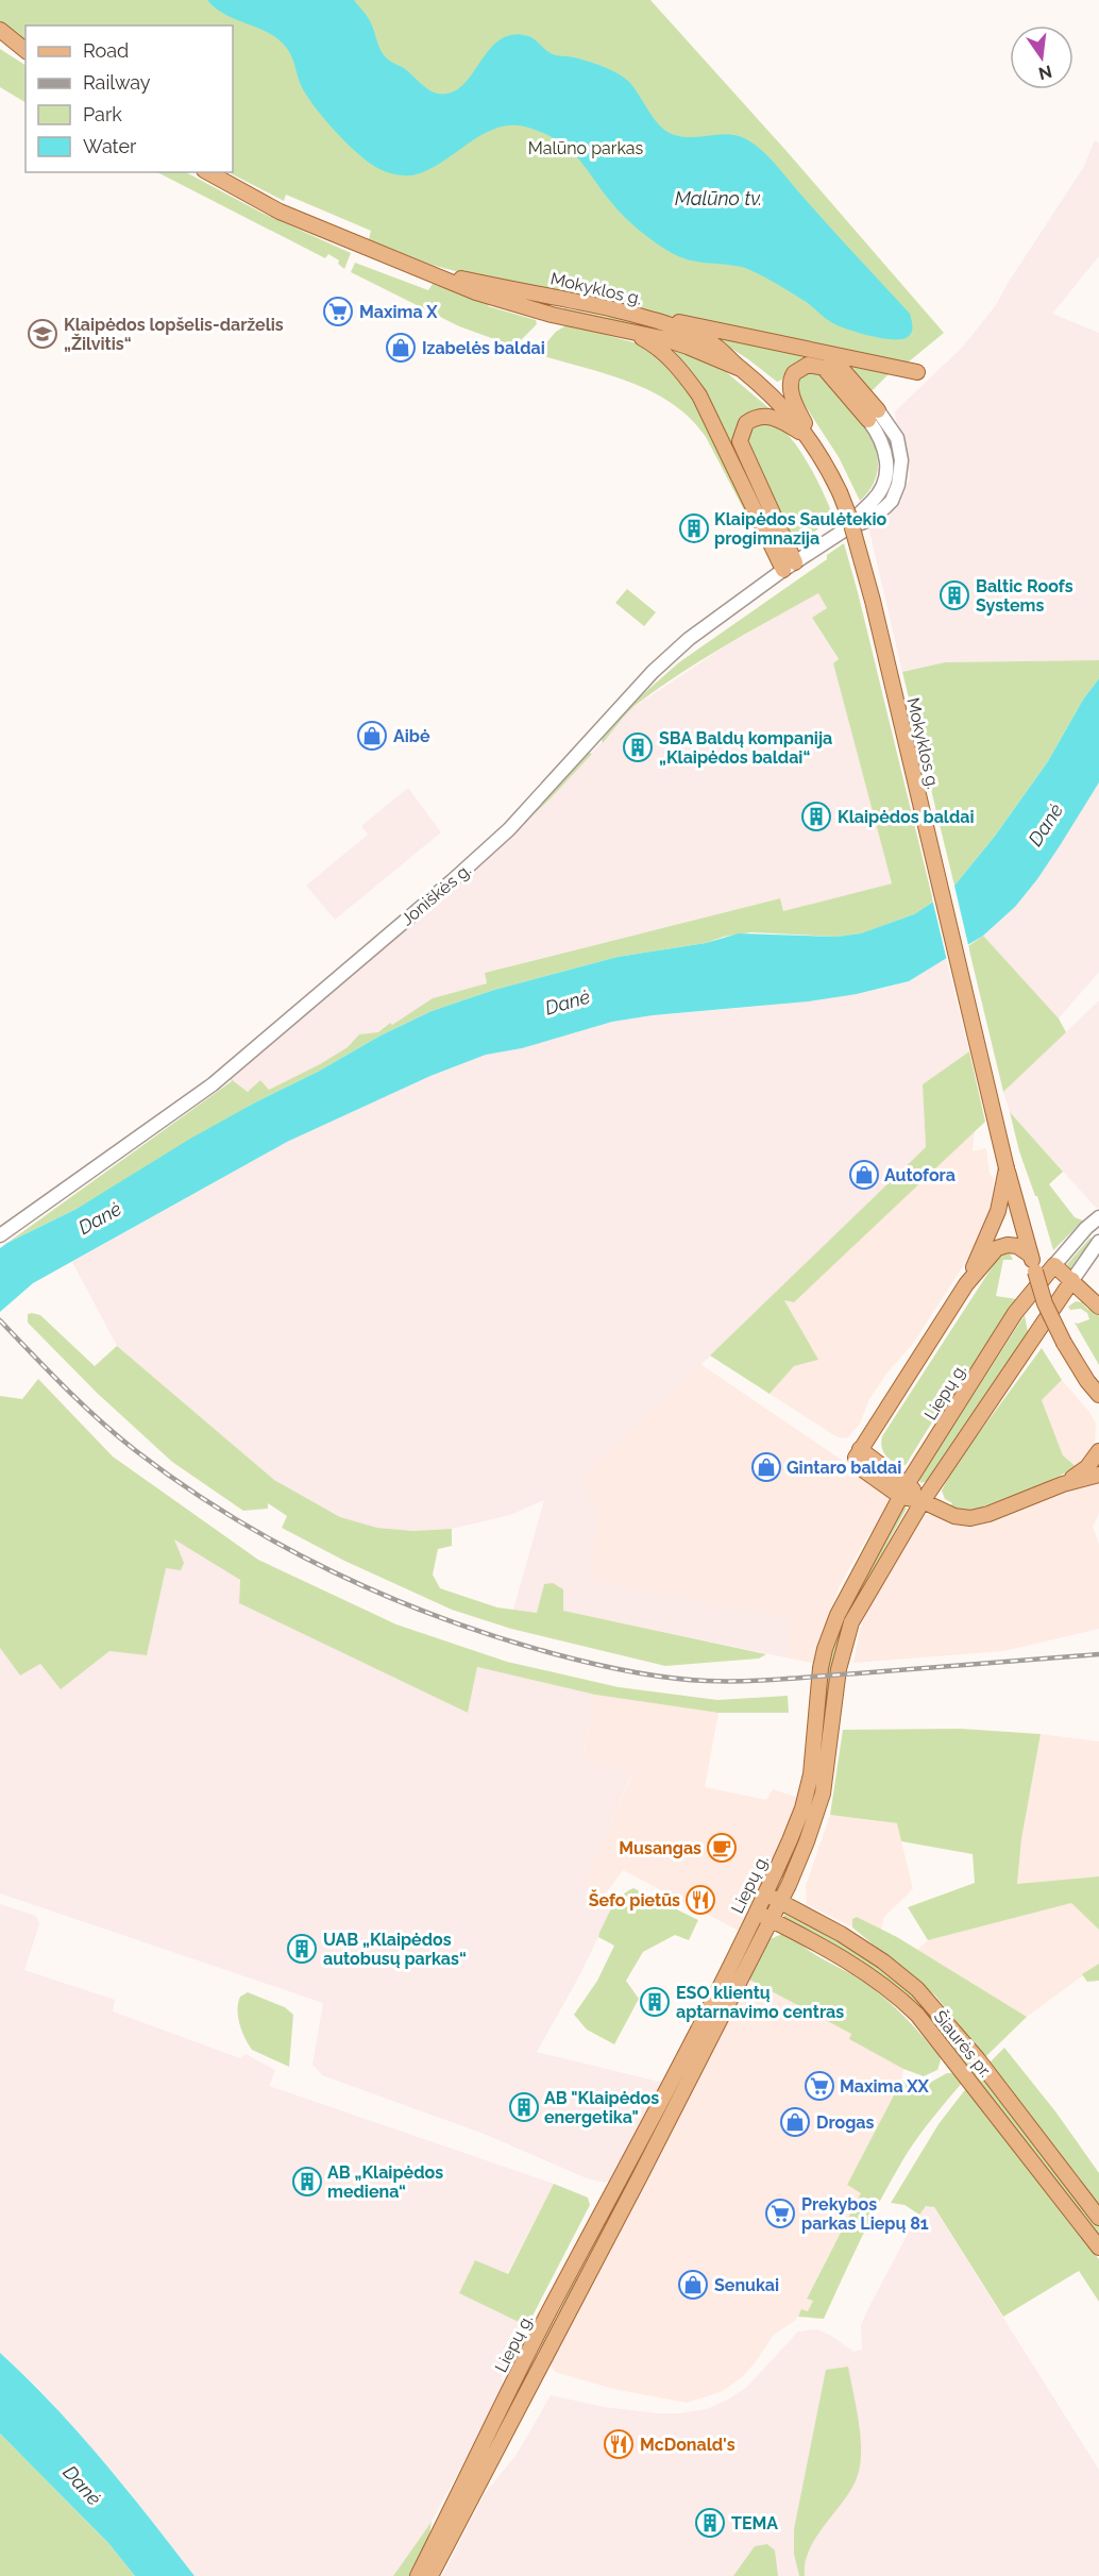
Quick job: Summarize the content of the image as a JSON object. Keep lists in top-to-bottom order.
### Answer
{
  "streets": {
    "main road": [
      "Mokyklos g.",
      "Joniškės g.",
      "Liepų g.",
      "Šiaurės pr."
    ]
  },
  "crossings": [
    ["Liepų g.", "Šiaurės pr."]
  ],
  "water": ["Malūno tv.", "Danė"],
  "parks": ["Malūno parkas"],
  "places": {
    "supermarket": ["Maxima X", "Maxima XX", "Prekybos parkas Liepų 81"],
    "school or university": ["Klaipėdos lopšelis-darželis „Žilvitis“"],
    "shop": [
      "Izabelės baldai",
      "Aibė",
      "Autofora",
      "Gintaro baldai",
      "Drogas",
      "Senukai"
    ],
    "building": [
      "Klaipėdos Saulėtekio progimnazija",
      "Baltic Roofs Systems",
      "SBA Baldų kompanija „Klaipėdos baldai“",
      "Klaipėdos baldai",
      "UAB „Klaipėdos autobusų parkas“",
      "ESO klientų aptarnavimo centras",
      "AB \"Klaipėdos energetika\"",
      "AB „Klaipėdos mediena“",
      "TEMA"
    ],
    "cafe": ["Musangas"],
    "restaurant": ["Šefo pietūs", "McDonald's"]
  },
  "legend": [
    "Road",
    "Railway",
    "Park",
    "Water"
  ],
  "north": "bottom"
}
